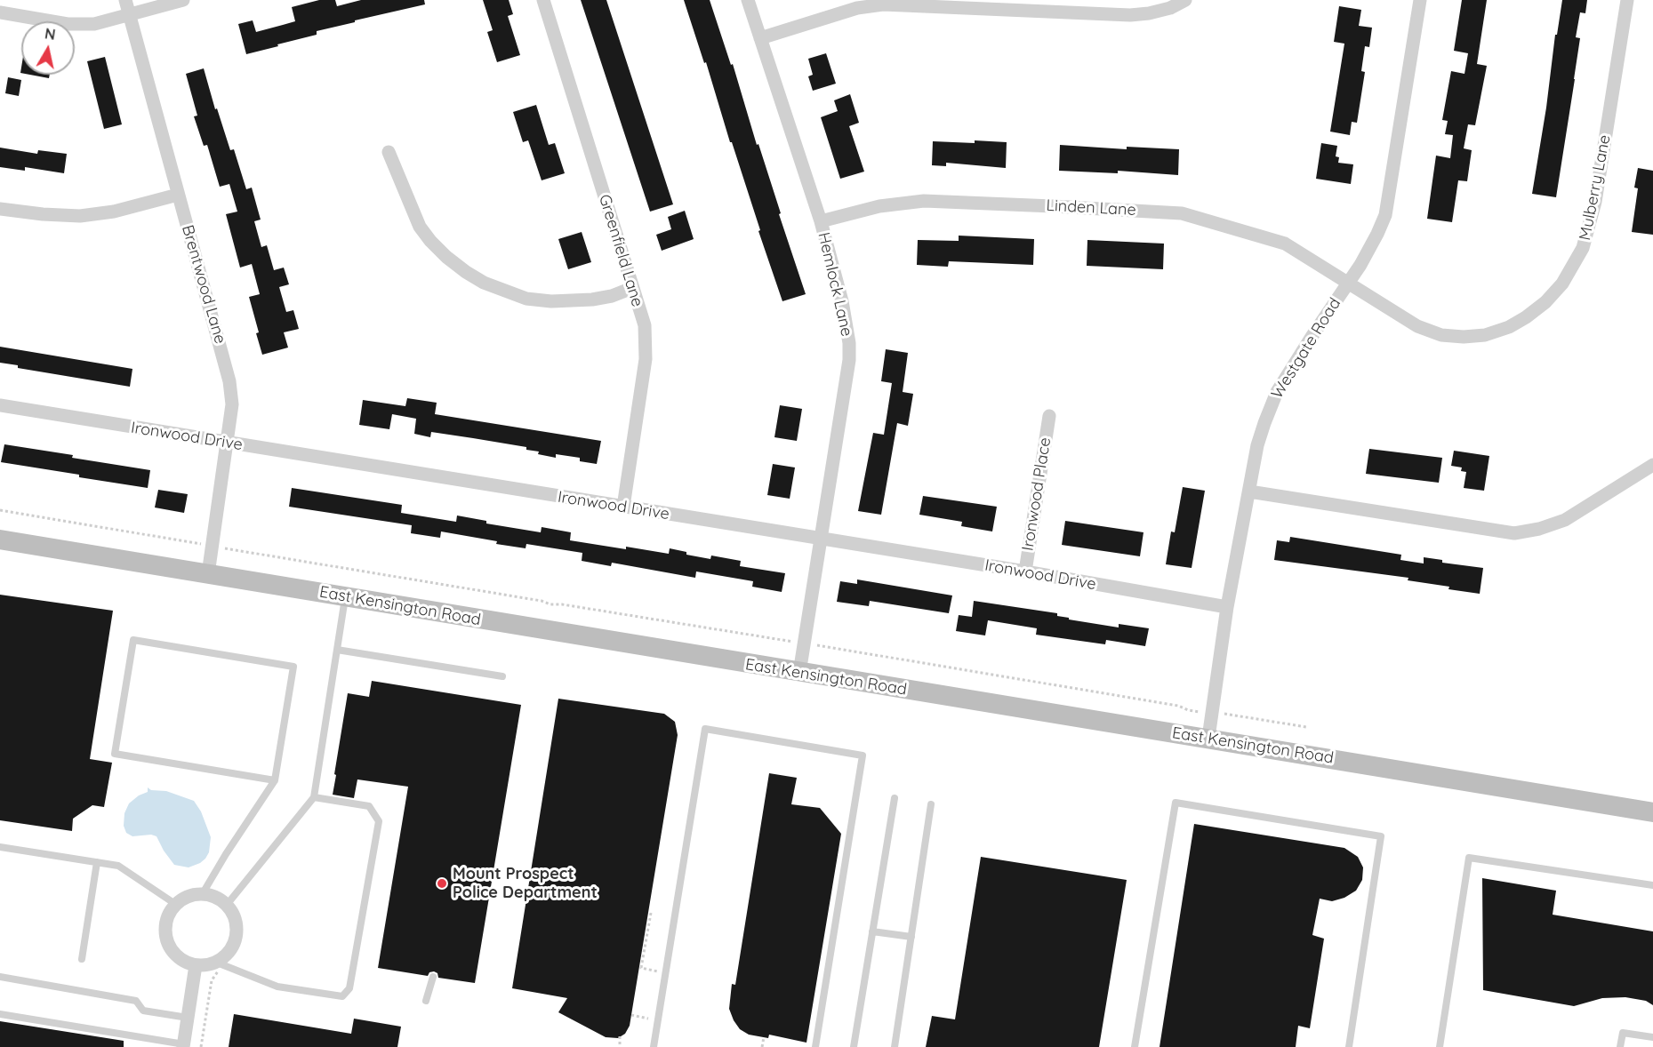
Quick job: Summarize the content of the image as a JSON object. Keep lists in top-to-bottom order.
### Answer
{
  "streets": {
    "main road": ["East Kensington Road"],
    "street": [
      "Mulberry Lane",
      "Linden Lane",
      "Greenfield Lane",
      "Brentwood Lane",
      "Hemlock Lane",
      "Westgate Road",
      "Ironwood Drive",
      "Ironwood Place"
    ]
  },
  "crossings": [
    ["Mulberry Lane", "Linden Lane"],
    ["Mulberry Lane", "Westgate Road"],
    ["Linden Lane", "Hemlock Lane"],
    ["Linden Lane", "Westgate Road"],
    ["Greenfield Lane", "Ironwood Drive"],
    ["Brentwood Lane", "Ironwood Drive"],
    ["Brentwood Lane", "East Kensington Road"],
    ["Hemlock Lane", "Ironwood Drive"],
    ["Hemlock Lane", "East Kensington Road"],
    ["Westgate Road", "Ironwood Drive"],
    ["Westgate Road", "East Kensington Road"],
    ["Ironwood Drive", "Ironwood Place"]
  ],
  "places": ["Mount Prospect Police Department"],
  "north": "top"
}
